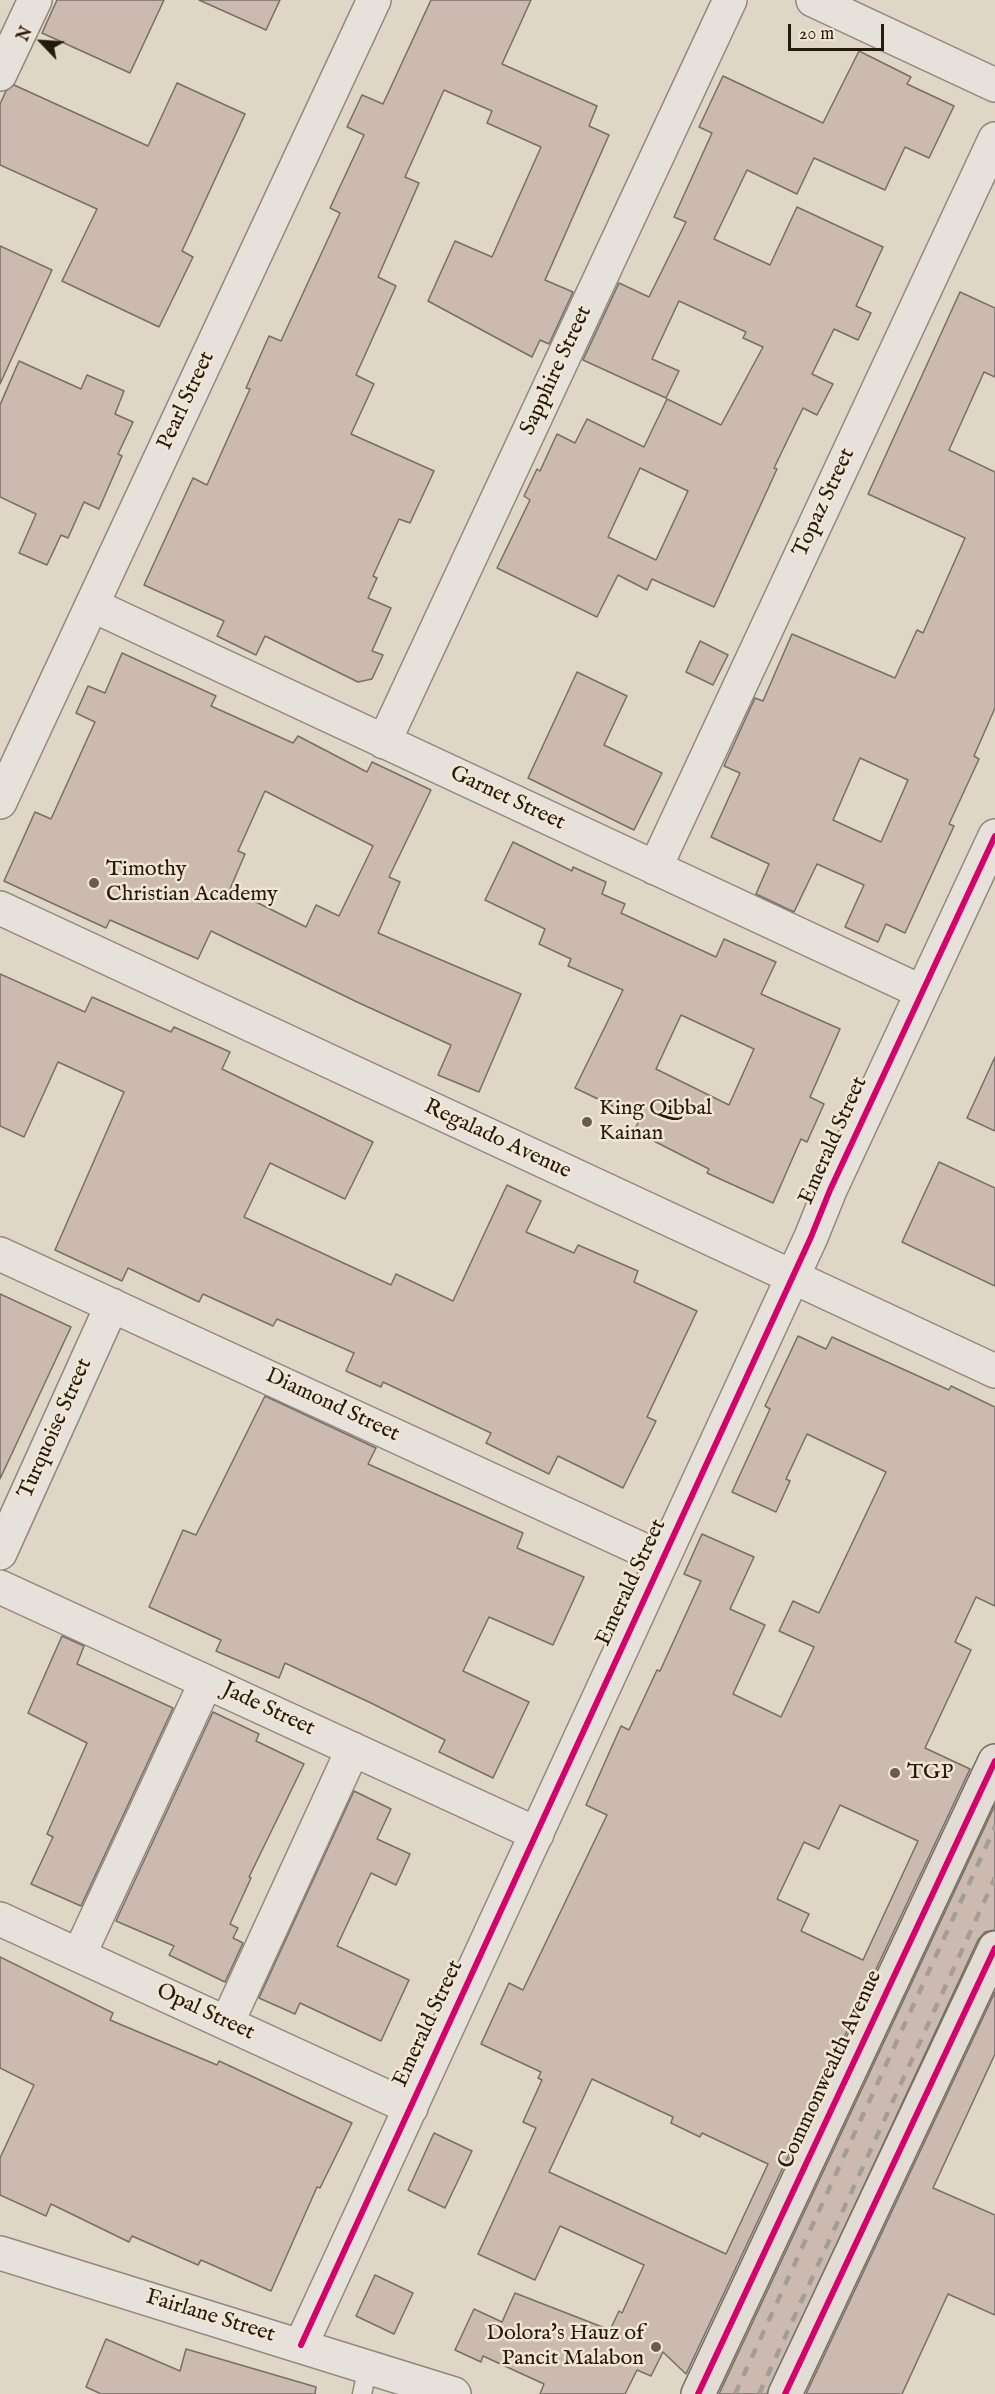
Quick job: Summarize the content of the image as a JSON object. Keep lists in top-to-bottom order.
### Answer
{
  "streets": {
    "main road": ["Commonwealth Avenue"],
    "street": [
      "Sapphire Street",
      "Pearl Street",
      "Topaz Street",
      "Garnet Street",
      "Regalado Avenue",
      "Emerald Street",
      "Diamond Street",
      "Turquoise Street",
      "Jade Street",
      "Opal Street",
      "Fairlane Street"
    ]
  },
  "crossings": [
    ["Sapphire Street", "Garnet Street"],
    ["Pearl Street", "Garnet Street"],
    ["Topaz Street", "Garnet Street"],
    ["Garnet Street", "Emerald Street"],
    ["Regalado Avenue", "Emerald Street"],
    ["Emerald Street", "Diamond Street"],
    ["Emerald Street", "Jade Street"],
    ["Emerald Street", "Opal Street"],
    ["Emerald Street", "Fairlane Street"],
    ["Diamond Street", "Turquoise Street"]
  ],
  "places": [
    "Timothy Christian Academy",
    "King Qibbal Kainan",
    "TGP",
    "Dolora's Hauz of Pancit Malabon"
  ],
  "scale_bar": "20 m",
  "north": "top left"
}
